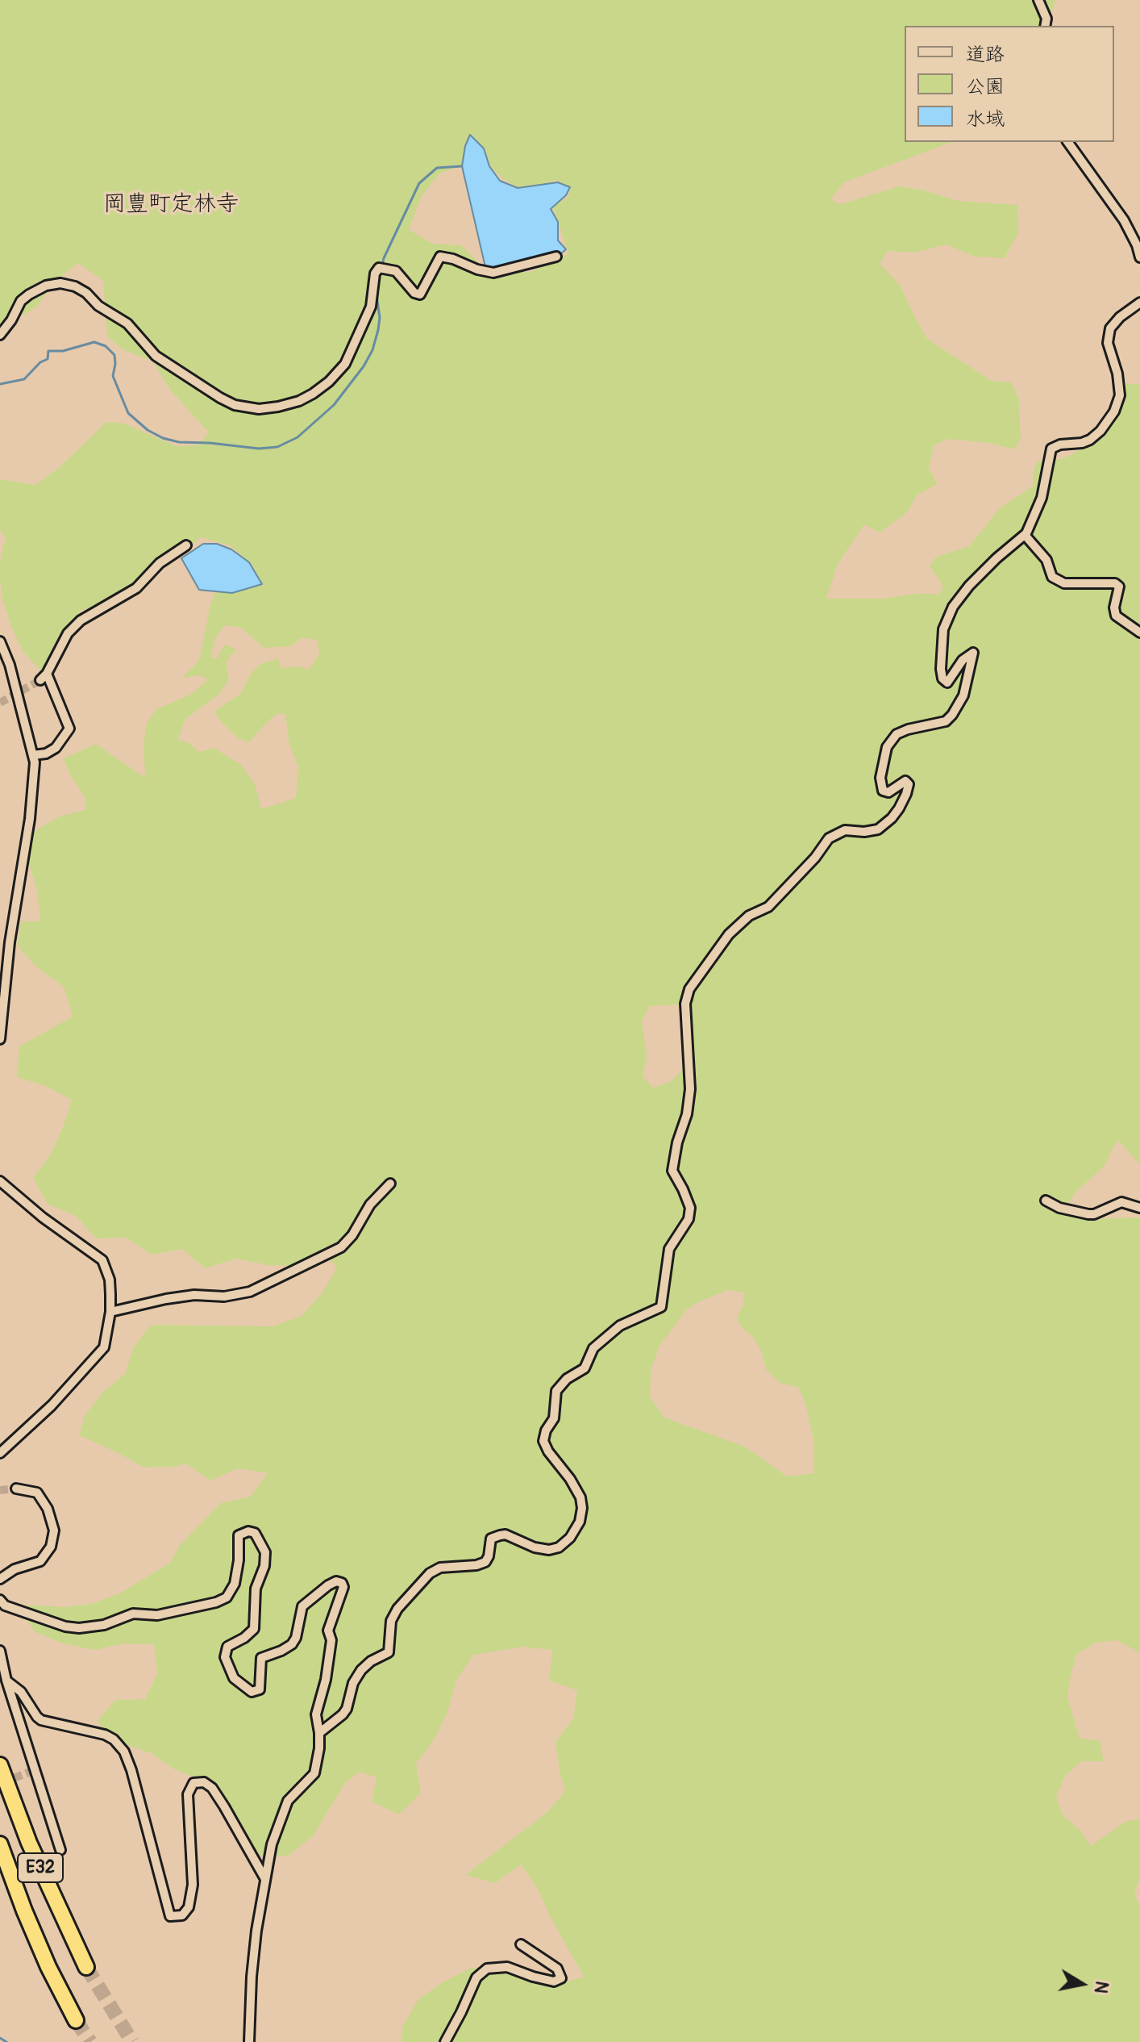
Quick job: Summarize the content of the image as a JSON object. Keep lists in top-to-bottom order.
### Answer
{
  "streets": {
    "highway": ["E32"]
  },
  "districts": ["岡豊町定林寺"],
  "legend": ["道路", "公園", "水域"],
  "north": "right"
}
